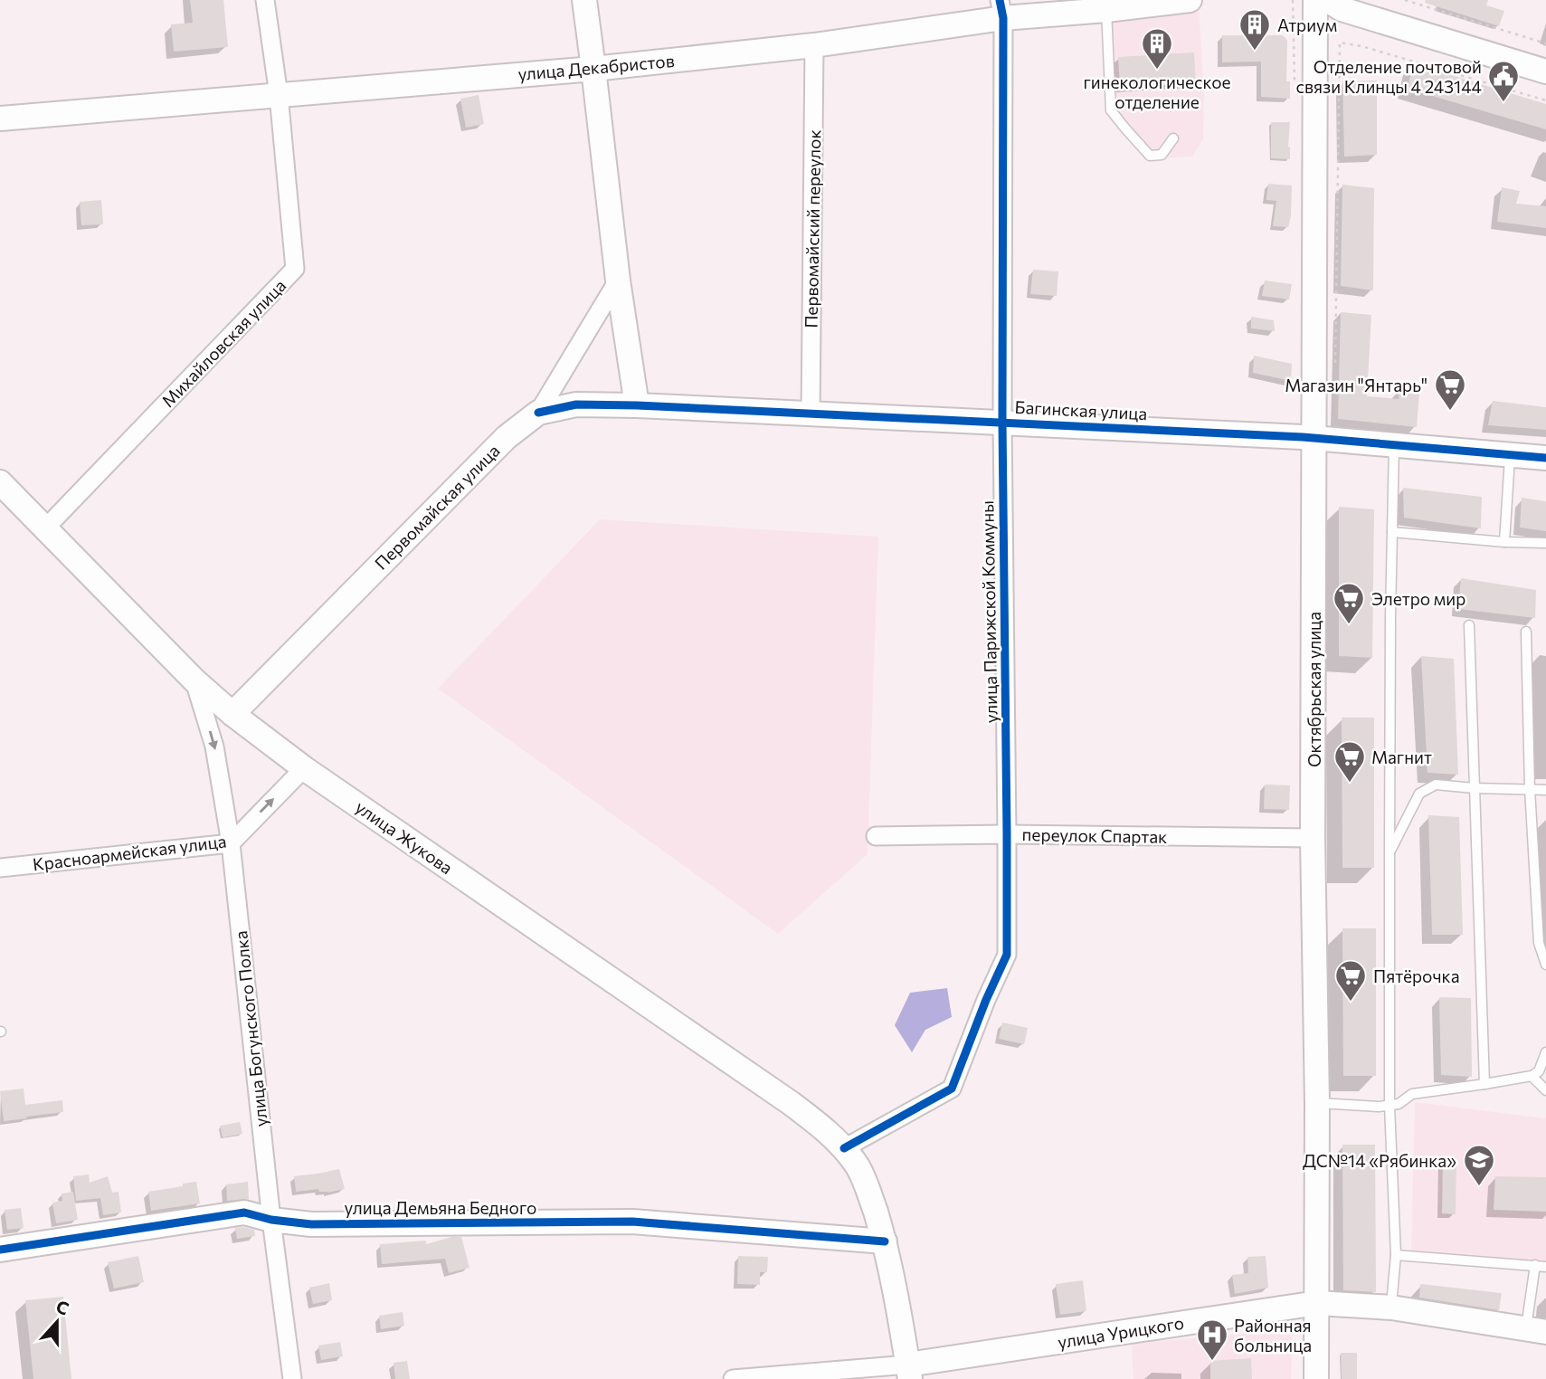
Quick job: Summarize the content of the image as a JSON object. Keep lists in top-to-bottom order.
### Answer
{
  "streets": {
    "main road": [
      "улица Декабристов",
      "Багинская улица",
      "Первомайская улица",
      "Октябрьская улица",
      "улица Жукова",
      "улица Демьяна Бедного",
      "улица Урицкого"
    ],
    "street": [
      "Первомайский переулок",
      "Михайловская улица",
      "улица Парижской Коммуны",
      "переулок Спартак",
      "Красноармейская улица",
      "улица Богунского Полка"
    ]
  },
  "crossings": [
    ["улица Декабристов", "Первомайский переулок"],
    ["улица Декабристов", "Михайловская улица"],
    ["улица Декабристов", "улица Парижской Коммуны"],
    ["Первомайский переулок", "Багинская улица"],
    ["Михайловская улица", "улица Жукова"],
    ["Багинская улица", "Первомайская улица"],
    ["Багинская улица", "улица Парижской Коммуны"],
    ["Багинская улица", "Октябрьская улица"],
    ["Первомайская улица", "улица Жукова"],
    ["улица Парижской Коммуны", "переулок Спартак"],
    ["улица Парижской Коммуны", "улица Жукова"],
    ["Октябрьская улица", "переулок Спартак"],
    ["Октябрьская улица", "улица Урицкого"],
    ["улица Жукова", "Красноармейская улица"],
    ["улица Жукова", "улица Богунского Полка"],
    ["Красноармейская улица", "улица Богунского Полка"],
    ["улица Богунского Полка", "улица Демьяна Бедного"]
  ],
  "places": {
    "building": ["Атриум", "гинекологическое отделение"],
    "public building": ["Отделение почтовой связи Клинцы 4 243144"],
    "supermarket": [
      "Магазин \"Янтарь\"",
      "Элетро мир",
      "Магнит",
      "Пятёрочка"
    ],
    "school or university": ["ДС№14 «Рябинка»"],
    "hospital": ["Районная больница"]
  },
  "north": "top"
}
